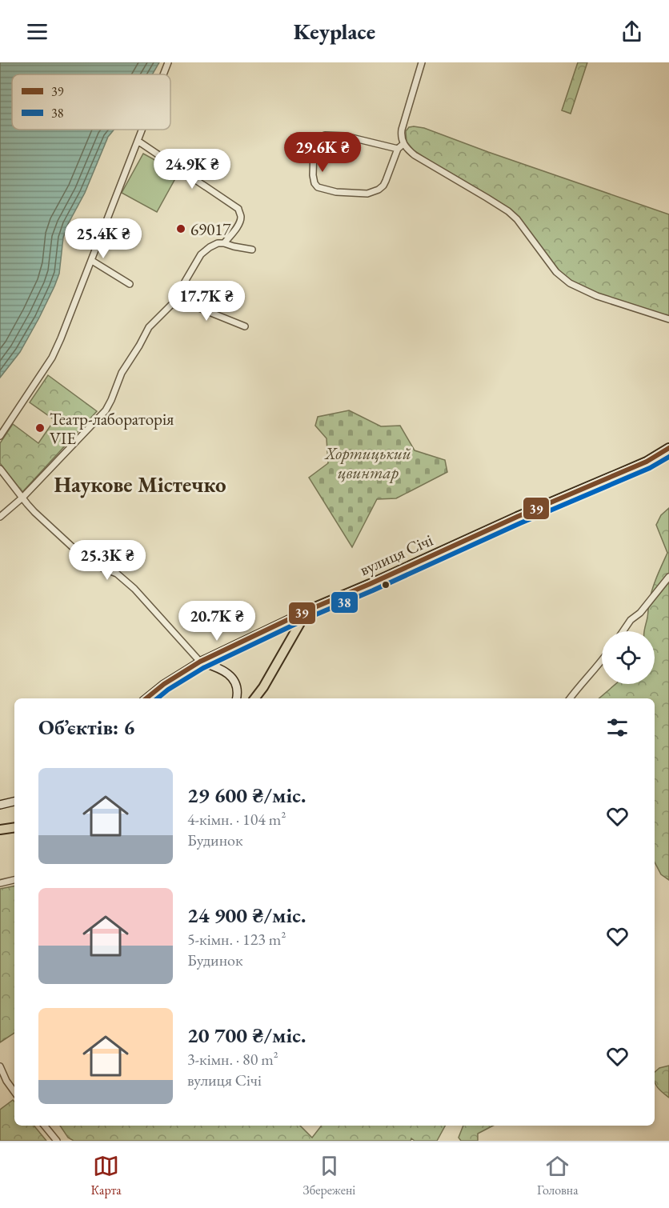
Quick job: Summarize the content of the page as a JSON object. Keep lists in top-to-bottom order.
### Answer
{
  "streets": {
    "main road": ["вулиця Січі"]
  },
  "districts": ["Наукове Містечко"],
  "parks": ["Хортицький цвинтар"],
  "places": ["69017", "Театр-лабораторія VIE"],
  "lines": ["transit line 39", "transit line 38"],
  "legend": ["39", "38"],
  "page": {
    "header": "Keyplace",
    "price": [
      "29.6K ₴",
      "24.9K ₴",
      "25.4K ₴",
      "17.7K ₴",
      "25.3K ₴",
      "20.7K ₴"
    ],
    "heading": "Об’єктів: 6",
    "list": [
      {
        "name": "29 600 ₴/міс.",
        "note": "4-кімн. · 104 m² · Будинок"
      },
      {
        "name": "24 900 ₴/міс.",
        "note": "5-кімн. · 123 m² · Будинок"
      },
      {
        "name": "20 700 ₴/міс.",
        "note": "3-кімн. · 80 m² · вулиця Січі"
      }
    ],
    "tabs": ["Карта", "Збережені", "Головна"]
  }
}
